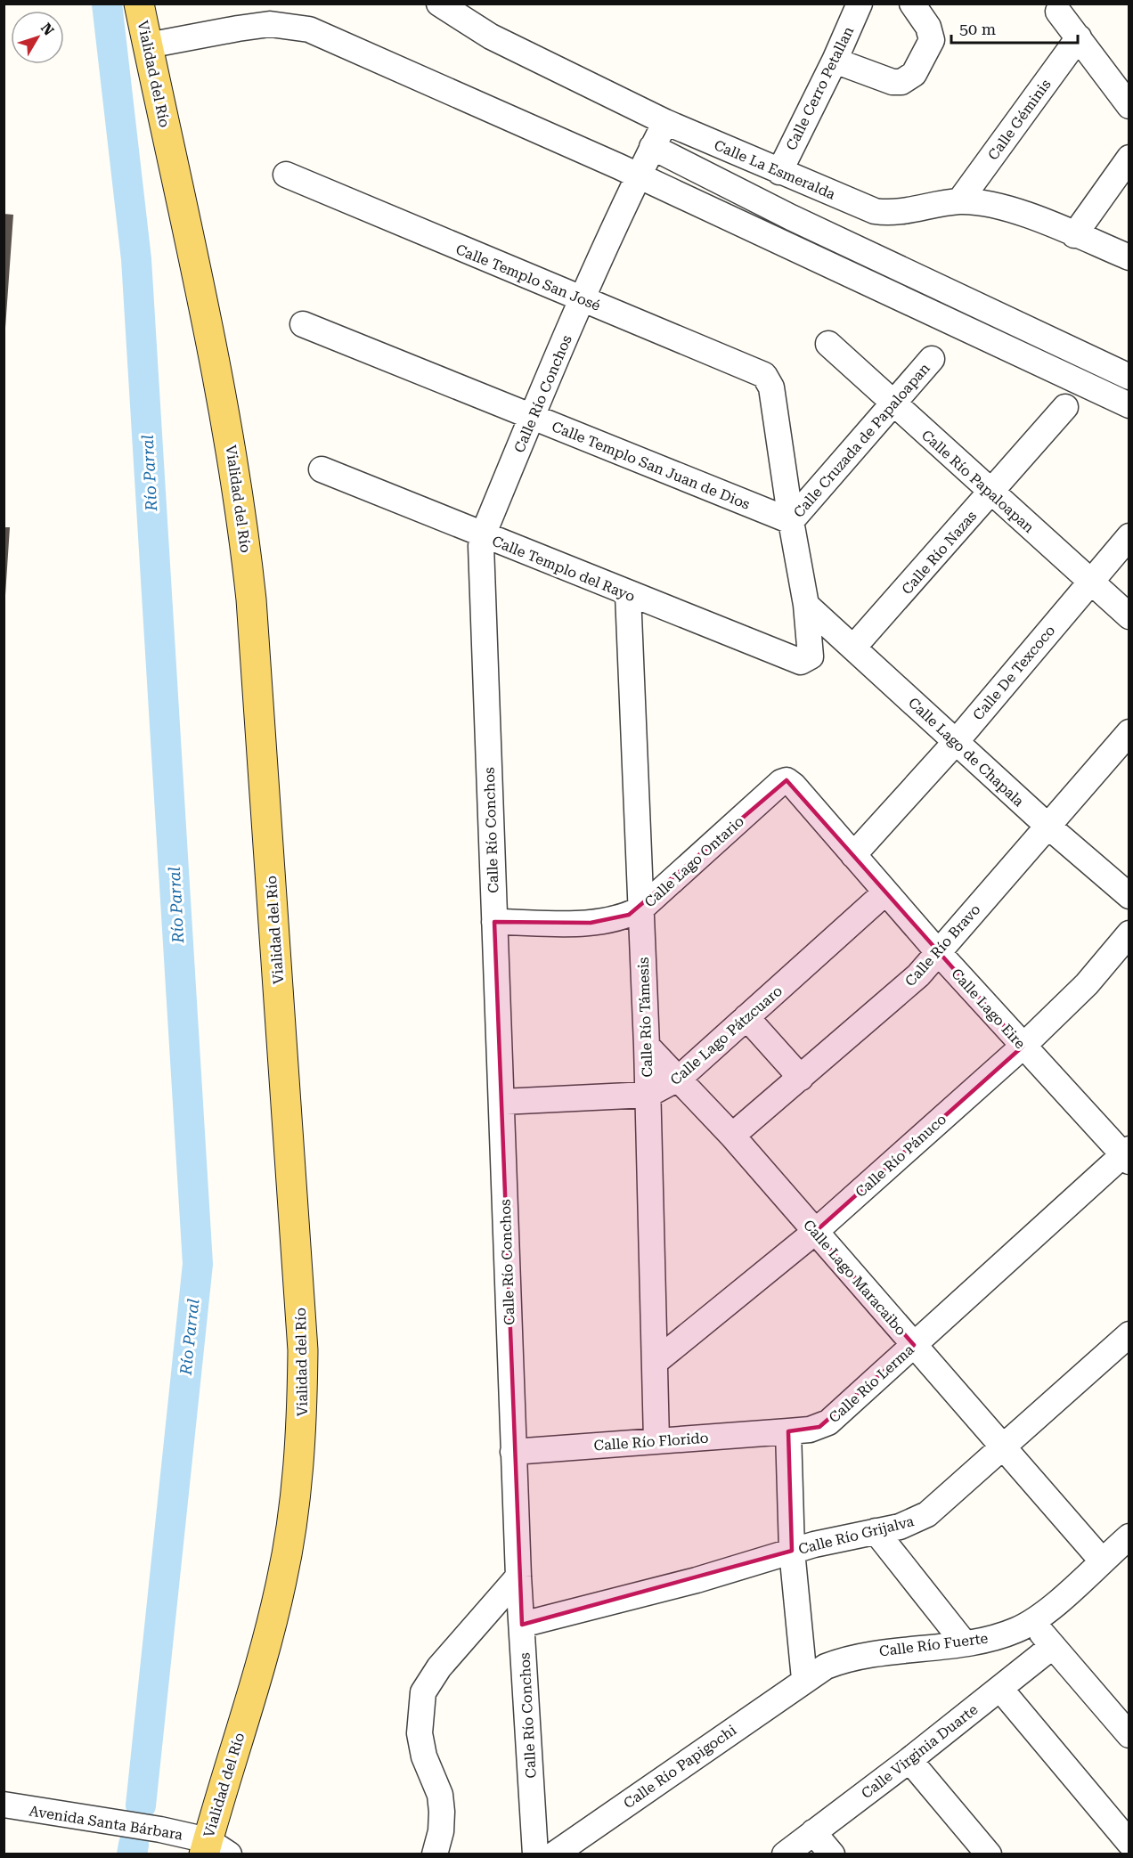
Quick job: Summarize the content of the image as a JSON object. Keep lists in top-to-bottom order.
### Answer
{
  "streets": {
    "main road": ["Vialidad del Río"],
    "street": [
      "Calle Cerro Petallan",
      "Calle Géminis",
      "Calle La Esmeralda",
      "Calle Templo San José",
      "Calle Río Conchos",
      "Calle Cruzada de Papaloapan",
      "Calle Templo San Juan de Dios",
      "Calle Río Papaloapan",
      "Calle Río Nazas",
      "Calle Templo del Rayo",
      "Calle De Texcoco",
      "Calle Lago de Chapala",
      "Calle Lago Ontario",
      "Calle Río Bravo",
      "Calle Lago Eire",
      "Calle Río Támesis",
      "Calle Lago Pátzcuaro",
      "Calle Río Pánuco",
      "Calle Lago Maracaibo",
      "Calle Río Lerma",
      "Calle Río Florido",
      "Calle Río Grijalva",
      "Calle Río Fuerte",
      "Calle Virginia Duarte",
      "Calle Río Papigochi",
      "Avenida Santa Bárbara"
    ]
  },
  "crossings": [
    ["Vialidad del Río", "Avenida Santa Bárbara"],
    ["Calle Cerro Petallan", "Calle La Esmeralda"],
    ["Calle Géminis", "Calle La Esmeralda"],
    ["Calle La Esmeralda", "Calle Río Conchos"],
    ["Calle Templo San José", "Calle Río Conchos"],
    ["Calle Templo San José", "Calle Cruzada de Papaloapan"],
    ["Calle Templo San José", "Calle Templo San Juan de Dios"],
    ["Calle Río Conchos", "Calle Templo San Juan de Dios"],
    ["Calle Río Conchos", "Calle Templo del Rayo"],
    ["Calle Río Conchos", "Calle Lago Ontario"],
    ["Calle Río Conchos", "Calle Lago Pátzcuaro"],
    ["Calle Río Conchos", "Calle Río Florido"],
    ["Calle Río Conchos", "Calle Río Grijalva"],
    ["Calle Cruzada de Papaloapan", "Calle Templo San Juan de Dios"],
    ["Calle Cruzada de Papaloapan", "Calle Río Papaloapan"],
    ["Calle Río Papaloapan", "Calle Río Nazas"],
    ["Calle Río Papaloapan", "Calle De Texcoco"],
    ["Calle Río Nazas", "Calle Lago de Chapala"],
    ["Calle Templo del Rayo", "Calle Lago de Chapala"],
    ["Calle Templo del Rayo", "Calle Río Támesis"],
    ["Calle De Texcoco", "Calle Lago de Chapala"],
    ["Calle De Texcoco", "Calle Lago Eire"],
    ["Calle Lago de Chapala", "Calle Río Bravo"],
    ["Calle Lago Ontario", "Calle Lago Eire"],
    ["Calle Lago Ontario", "Calle Río Támesis"],
    ["Calle Río Bravo", "Calle Lago Eire"],
    ["Calle Río Bravo", "Calle Lago Maracaibo"],
    ["Calle Lago Eire", "Calle Lago Pátzcuaro"],
    ["Calle Lago Eire", "Calle Río Pánuco"],
    ["Calle Lago Eire", "Calle Río Lerma"],
    ["Calle Río Támesis", "Calle Lago Pátzcuaro"],
    ["Calle Río Támesis", "Calle Río Pánuco"],
    ["Calle Río Támesis", "Calle Lago Maracaibo"],
    ["Calle Río Támesis", "Calle Río Florido"],
    ["Calle Lago Pátzcuaro", "Calle Lago Maracaibo"],
    ["Calle Río Pánuco", "Calle Lago Maracaibo"],
    ["Calle Lago Maracaibo", "Calle Río Lerma"],
    ["Calle Lago Maracaibo", "Calle Río Grijalva"],
    ["Calle Lago Maracaibo", "Calle Río Fuerte"],
    ["Calle Río Lerma", "Calle Río Florido"],
    ["Calle Río Fuerte", "Calle Río Papigochi"]
  ],
  "water": ["Río Parral"],
  "scale_bar": "50 m",
  "north": "top right"
}
